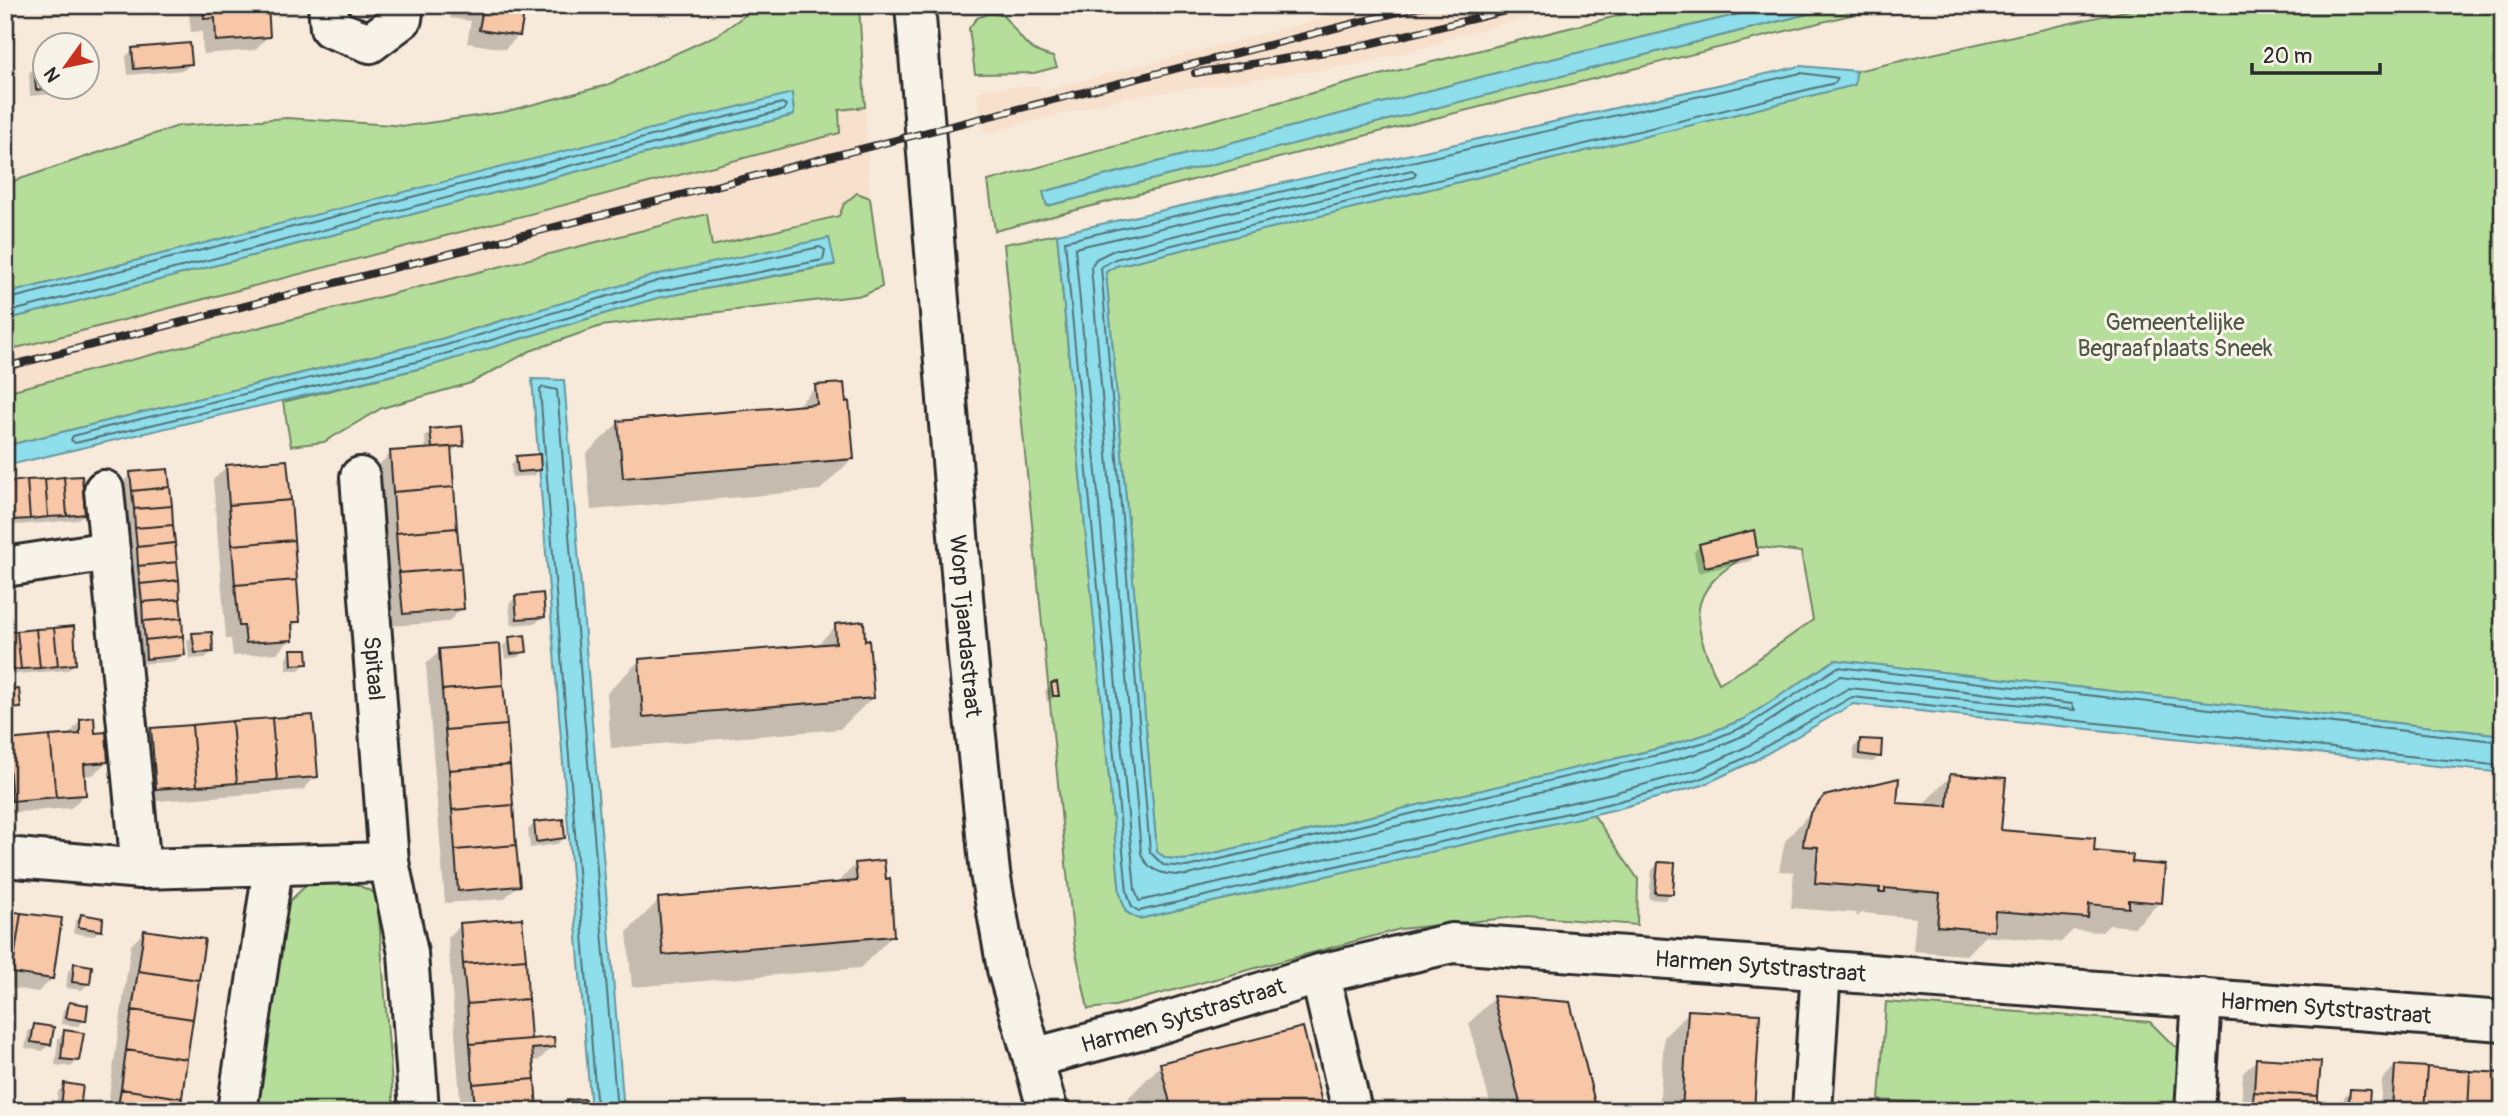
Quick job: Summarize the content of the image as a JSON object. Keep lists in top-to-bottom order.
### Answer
{
  "streets": {
    "street": ["Worp Tjaardastraat", "Spitaal", "Harmen Sytstrastraat"]
  },
  "crossings": [
    ["Worp Tjaardastraat", "Harmen Sytstrastraat"]
  ],
  "parks": ["Gemeentelijke Begraafplaats Sneek"],
  "scale_bar": "20 m",
  "north": "bottom left"
}
